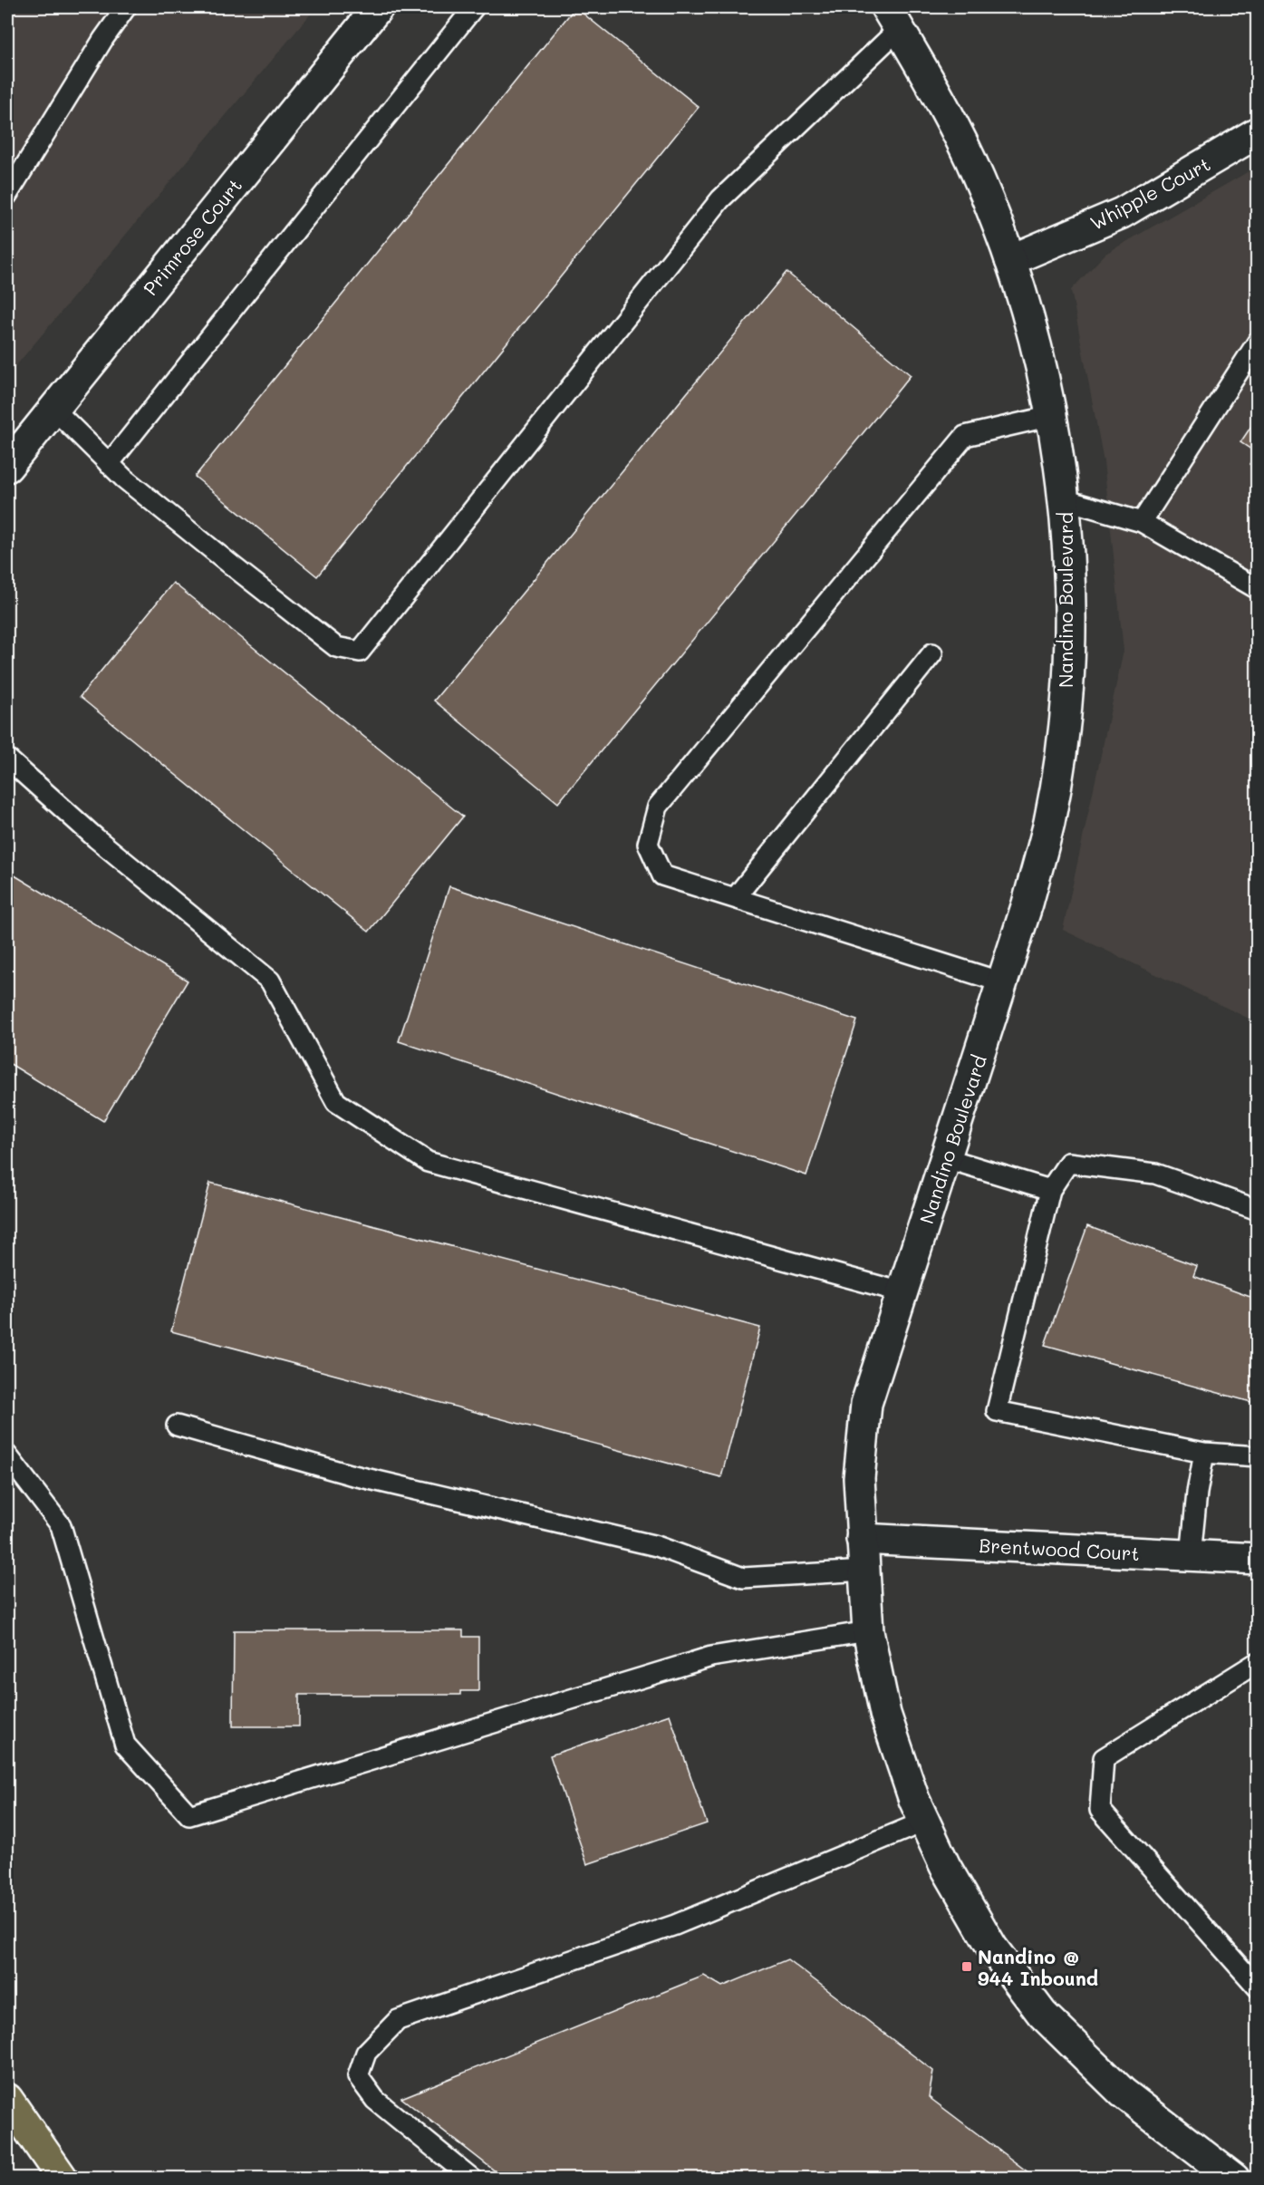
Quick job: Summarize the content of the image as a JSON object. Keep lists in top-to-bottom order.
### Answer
{
  "streets": {
    "street": [
      "Whipple Court",
      "Primrose Court",
      "Nandino Boulevard",
      "Brentwood Court"
    ]
  },
  "crossings": [
    ["Whipple Court", "Nandino Boulevard"],
    ["Nandino Boulevard", "Brentwood Court"]
  ],
  "places": {
    "transit": ["Nandino @ 944 Inbound"]
  }
}
